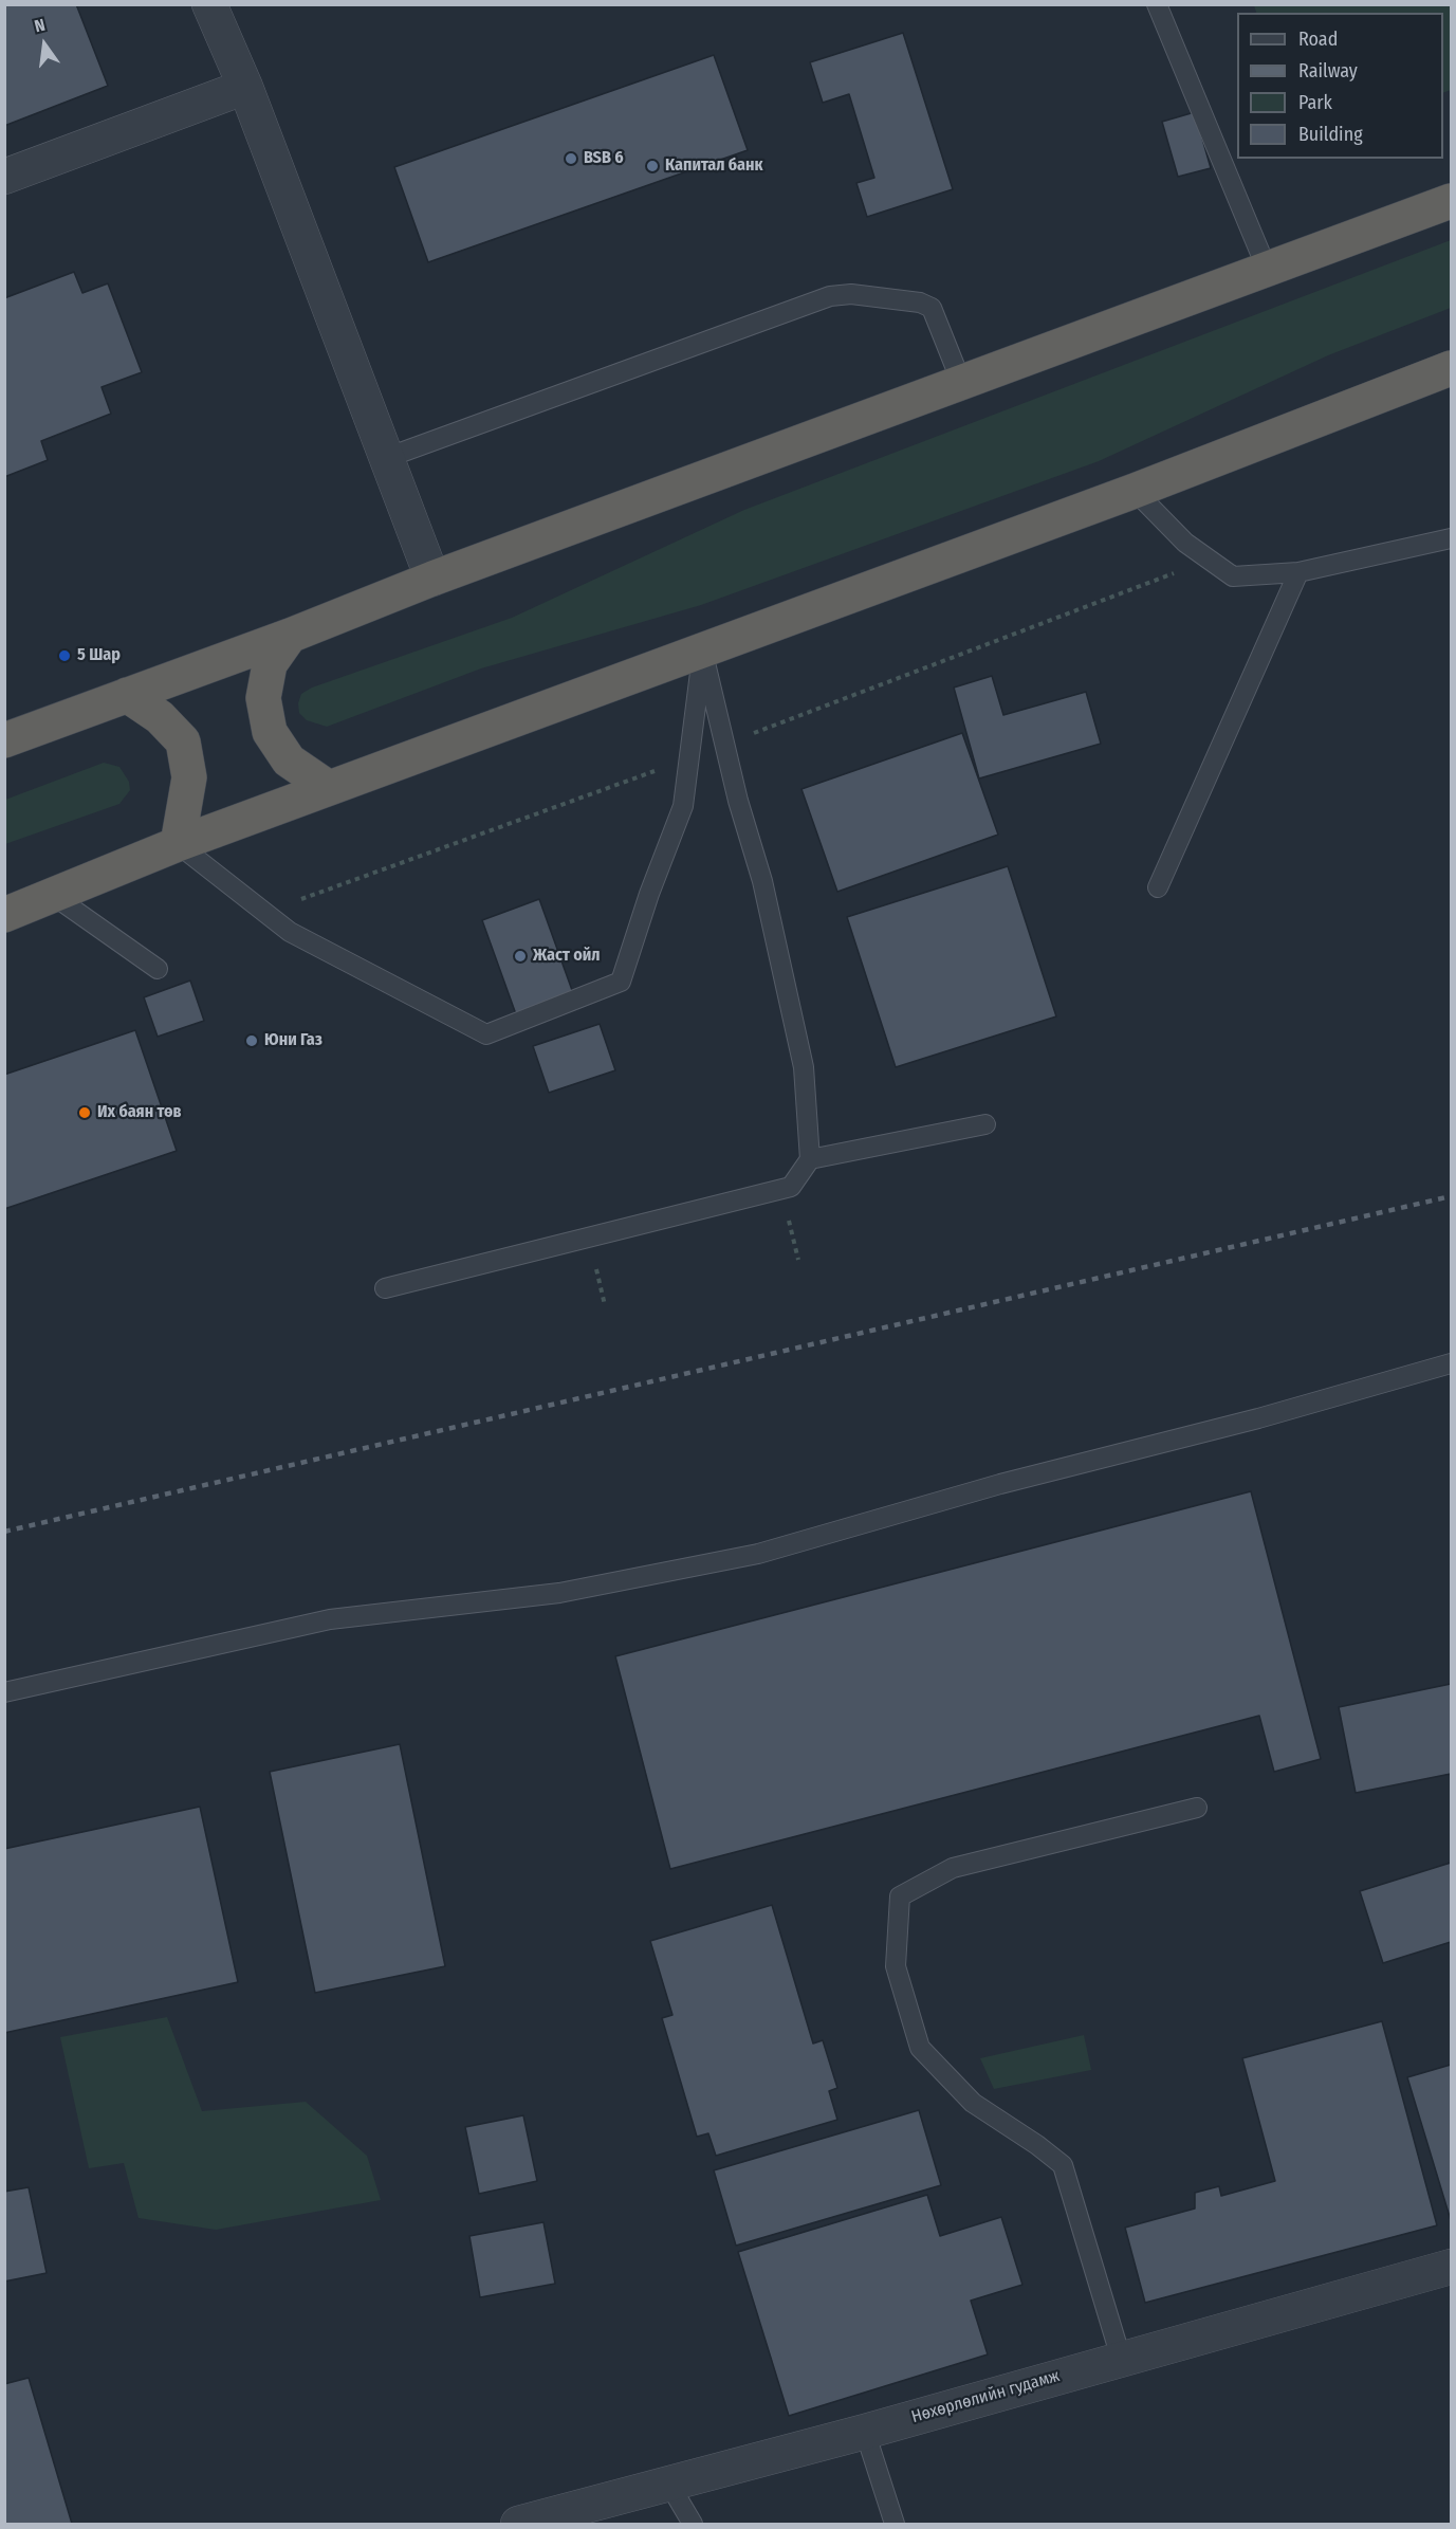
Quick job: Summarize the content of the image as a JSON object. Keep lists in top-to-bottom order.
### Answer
{
  "streets": {
    "street": ["Нөхөрлөлийн гудамж"]
  },
  "places": [
    "BSB 6",
    "Капитал банк",
    "5 Шар",
    "Жаст ойл",
    "Юни Газ",
    "Их баян төв"
  ],
  "legend": [
    "Road",
    "Railway",
    "Park",
    "Building"
  ],
  "north": "top"
}
